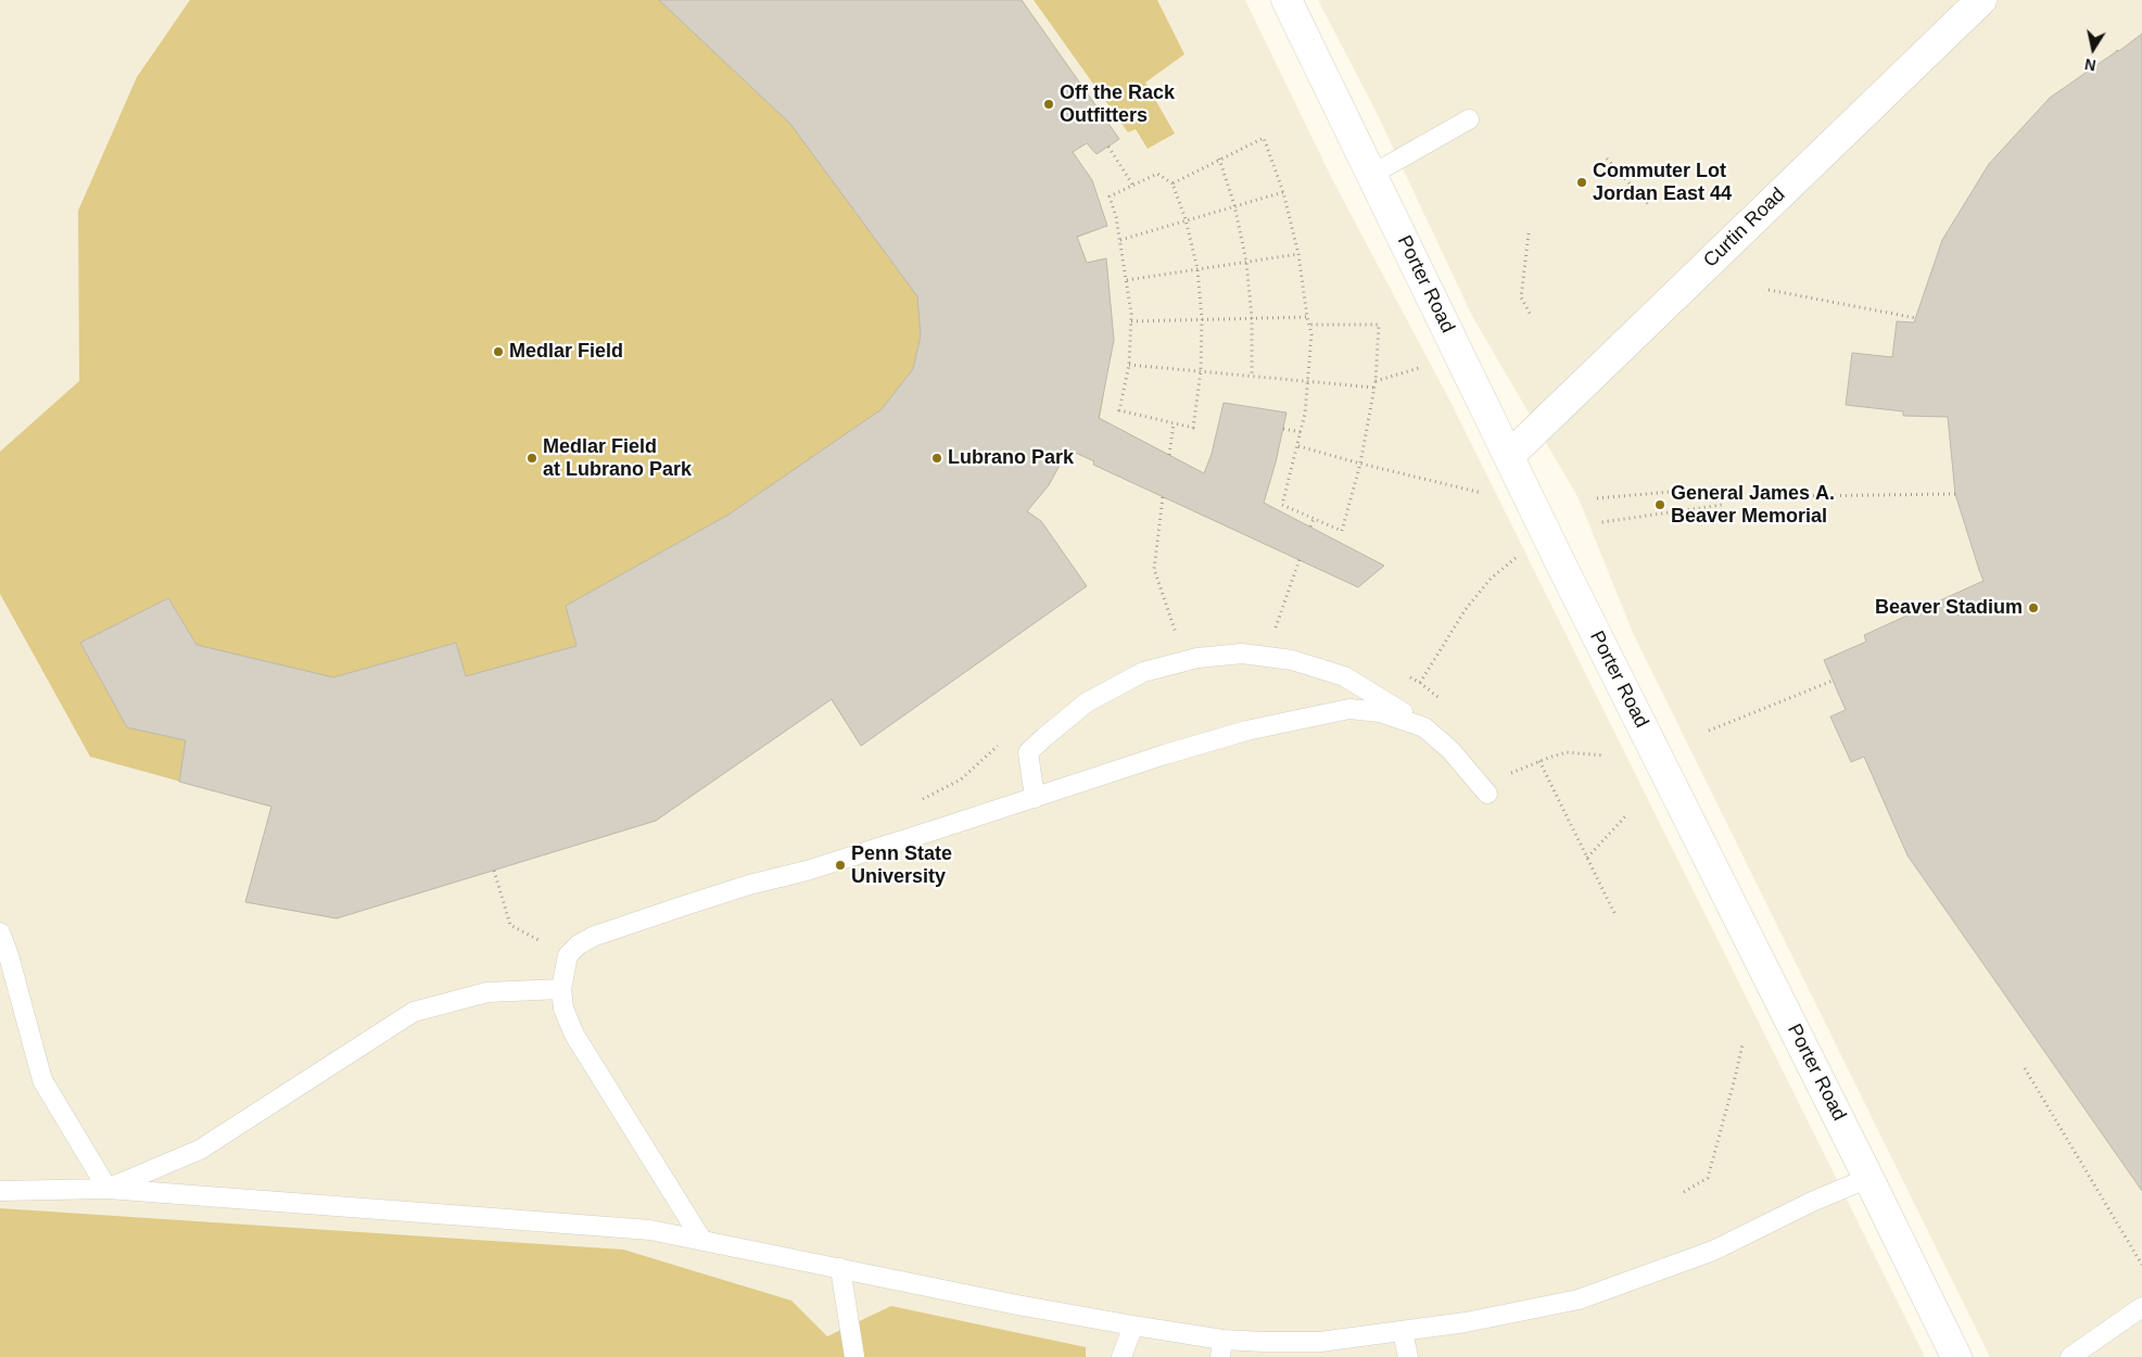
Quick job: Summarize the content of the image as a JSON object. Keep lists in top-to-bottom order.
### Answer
{
  "streets": {
    "street": ["Curtin Road", "Porter Road"]
  },
  "crossings": [
    ["Curtin Road", "Porter Road"]
  ],
  "places": [
    "Off the Rack Outfitters",
    "Commuter Lot Jordan East 44",
    "Medlar Field",
    "Medlar Field at Lubrano Park",
    "Lubrano Park",
    "General James A. Beaver Memorial",
    "Beaver Stadium",
    "Penn State University"
  ],
  "north": "bottom"
}
